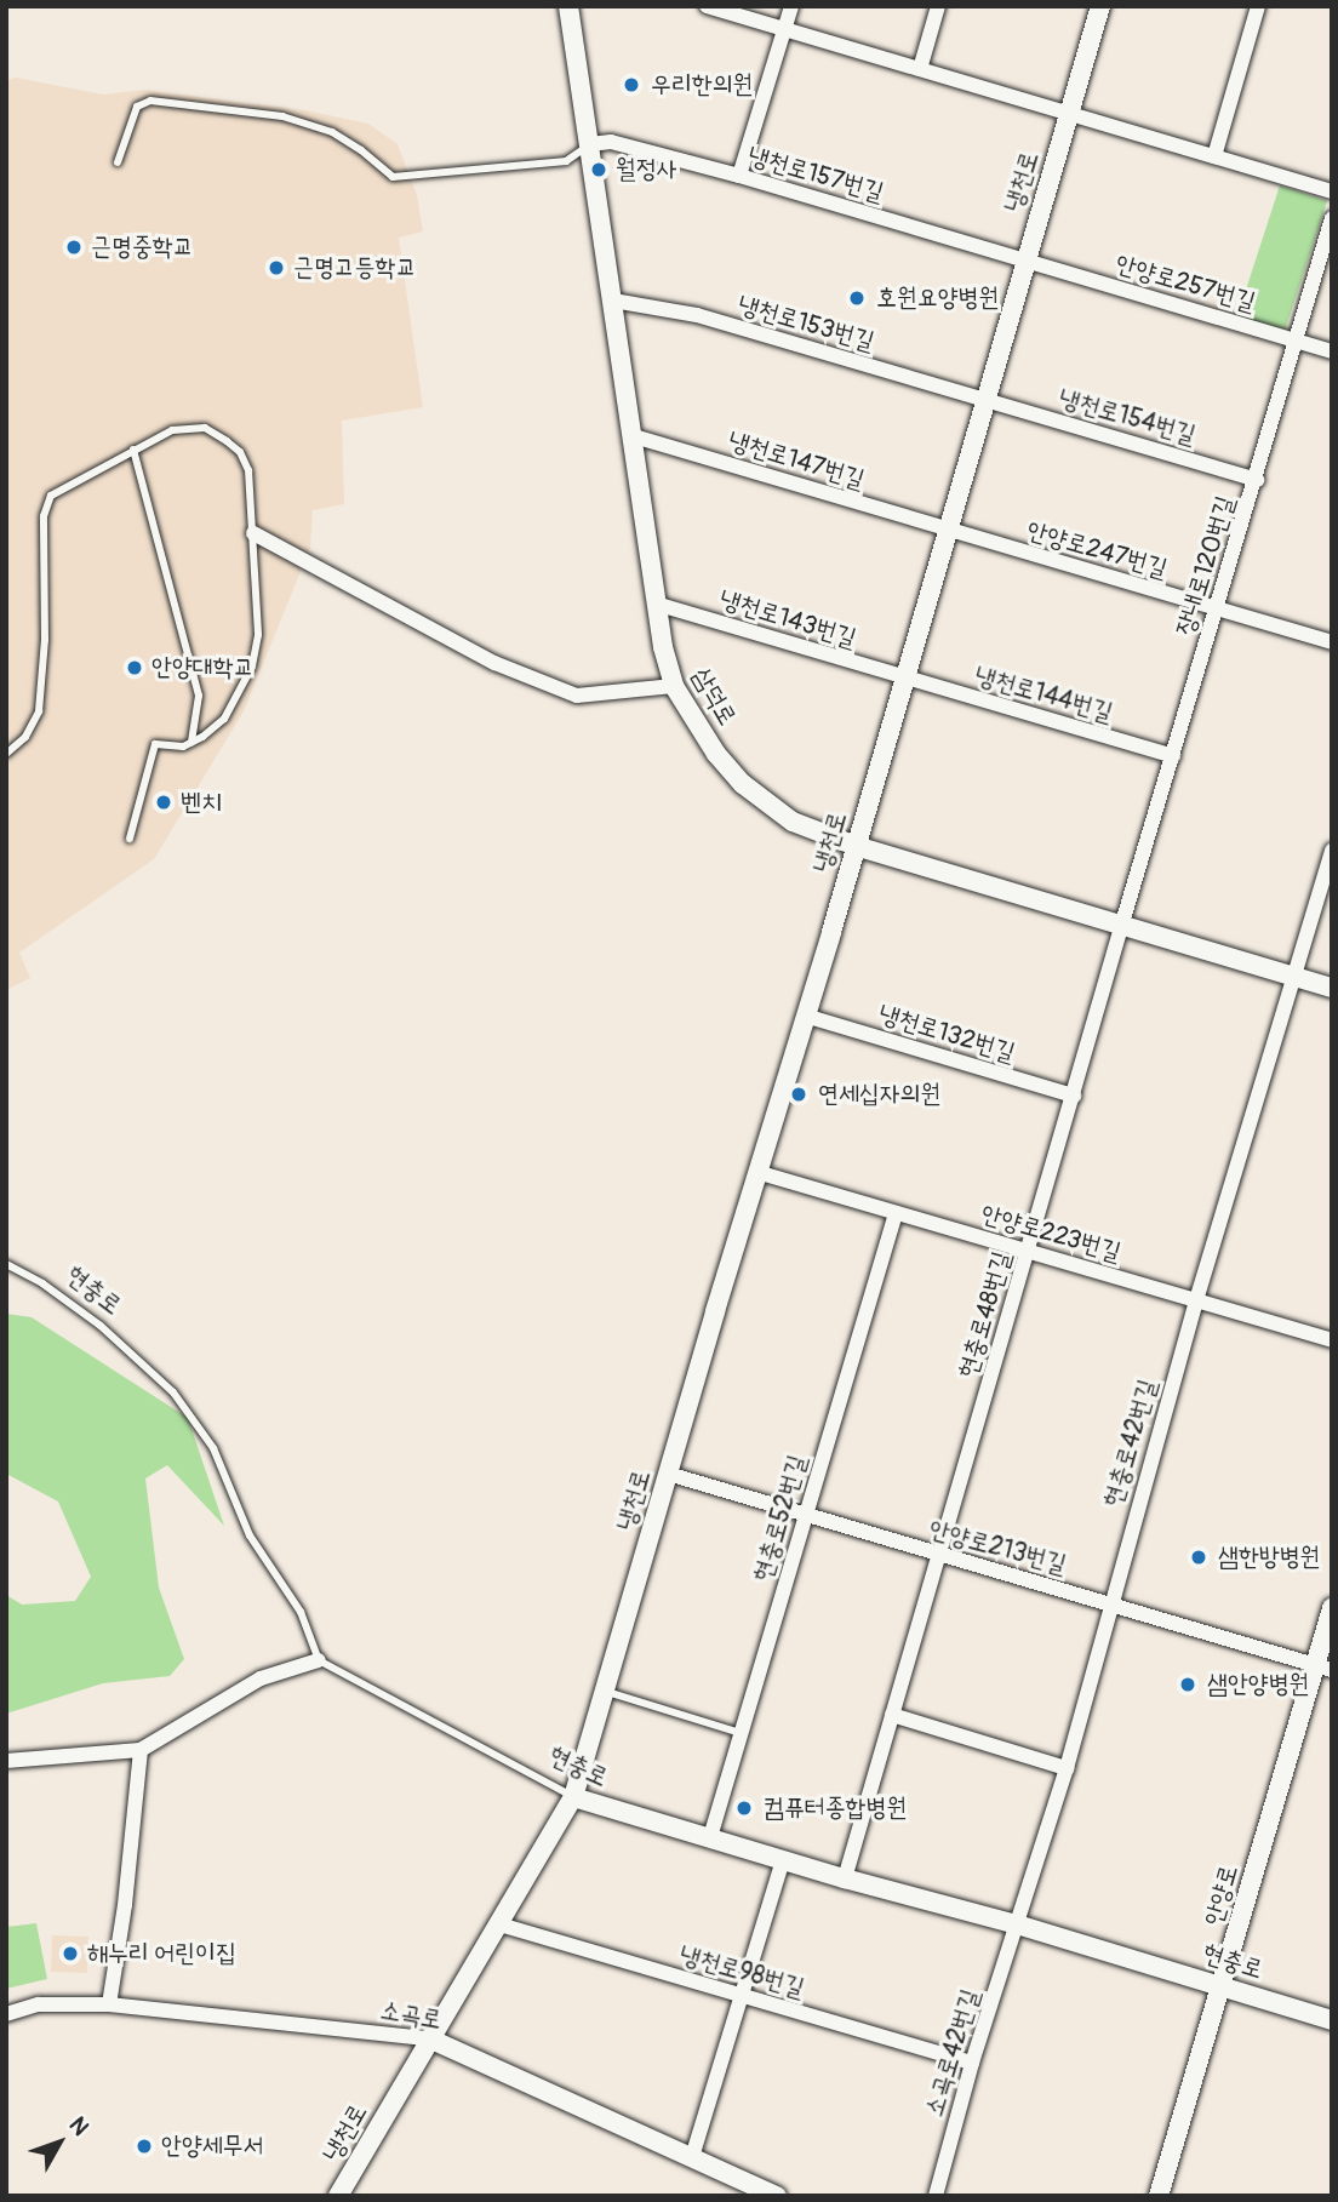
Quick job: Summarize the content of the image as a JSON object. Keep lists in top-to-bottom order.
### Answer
{
  "streets": {
    "street": [
      "냉천로157번길",
      "냉천로",
      "안양로257번길",
      "냉천로153번길",
      "냉천로154번길",
      "냉천로147번길",
      "안양로247번길",
      "장내로120번길",
      "냉천로143번길",
      "냉천로144번길",
      "삼덕로",
      "냉천로132번길",
      "안양로223번길",
      "현충로",
      "현충로48번길",
      "현충로42번길",
      "현충로52번길",
      "안양로213번길",
      "안양로",
      "냉천로98번길",
      "소곡로",
      "소곡로42번길"
    ]
  },
  "crossings": [
    ["냉천로157번길", "냉천로"],
    ["냉천로157번길", "안양로257번길"],
    ["냉천로157번길", "삼덕로"],
    ["냉천로", "안양로257번길"],
    ["냉천로", "냉천로153번길"],
    ["냉천로", "냉천로154번길"],
    ["냉천로", "냉천로147번길"],
    ["냉천로", "안양로247번길"],
    ["냉천로", "냉천로143번길"],
    ["냉천로", "냉천로144번길"],
    ["냉천로", "삼덕로"],
    ["냉천로", "냉천로132번길"],
    ["냉천로", "안양로223번길"],
    ["냉천로", "현충로"],
    ["냉천로", "안양로213번길"],
    ["냉천로", "냉천로98번길"],
    ["냉천로", "소곡로"],
    ["안양로257번길", "장내로120번길"],
    ["냉천로153번길", "냉천로154번길"],
    ["냉천로153번길", "삼덕로"],
    ["냉천로154번길", "장내로120번길"],
    ["냉천로147번길", "안양로247번길"],
    ["냉천로147번길", "삼덕로"],
    ["안양로247번길", "장내로120번길"],
    ["장내로120번길", "냉천로144번길"],
    ["장내로120번길", "삼덕로"],
    ["장내로120번길", "현충로48번길"],
    ["냉천로143번길", "냉천로144번길"],
    ["냉천로143번길", "삼덕로"],
    ["삼덕로", "현충로48번길"],
    ["삼덕로", "현충로42번길"],
    ["냉천로132번길", "현충로48번길"],
    ["안양로223번길", "현충로48번길"],
    ["안양로223번길", "현충로42번길"],
    ["안양로223번길", "현충로52번길"],
    ["현충로", "현충로48번길"],
    ["현충로", "현충로42번길"],
    ["현충로", "현충로52번길"],
    ["현충로", "안양로"],
    ["현충로", "소곡로42번길"],
    ["현충로48번길", "안양로213번길"],
    ["현충로42번길", "안양로213번길"],
    ["현충로42번길", "소곡로42번길"],
    ["현충로52번길", "안양로213번길"],
    ["안양로213번길", "안양로"],
    ["냉천로98번길", "소곡로42번길"]
  ],
  "places": [
    "우리한의원",
    "월정사",
    "근명중학교",
    "근명고등학교",
    "호원요양병원",
    "안양대학교",
    "벤치",
    "연세십자의원",
    "샘한방병원",
    "샘안양병원",
    "컴퓨터종합병원",
    "해누리 어린이집",
    "안양세무서"
  ],
  "north": "top right"
}
